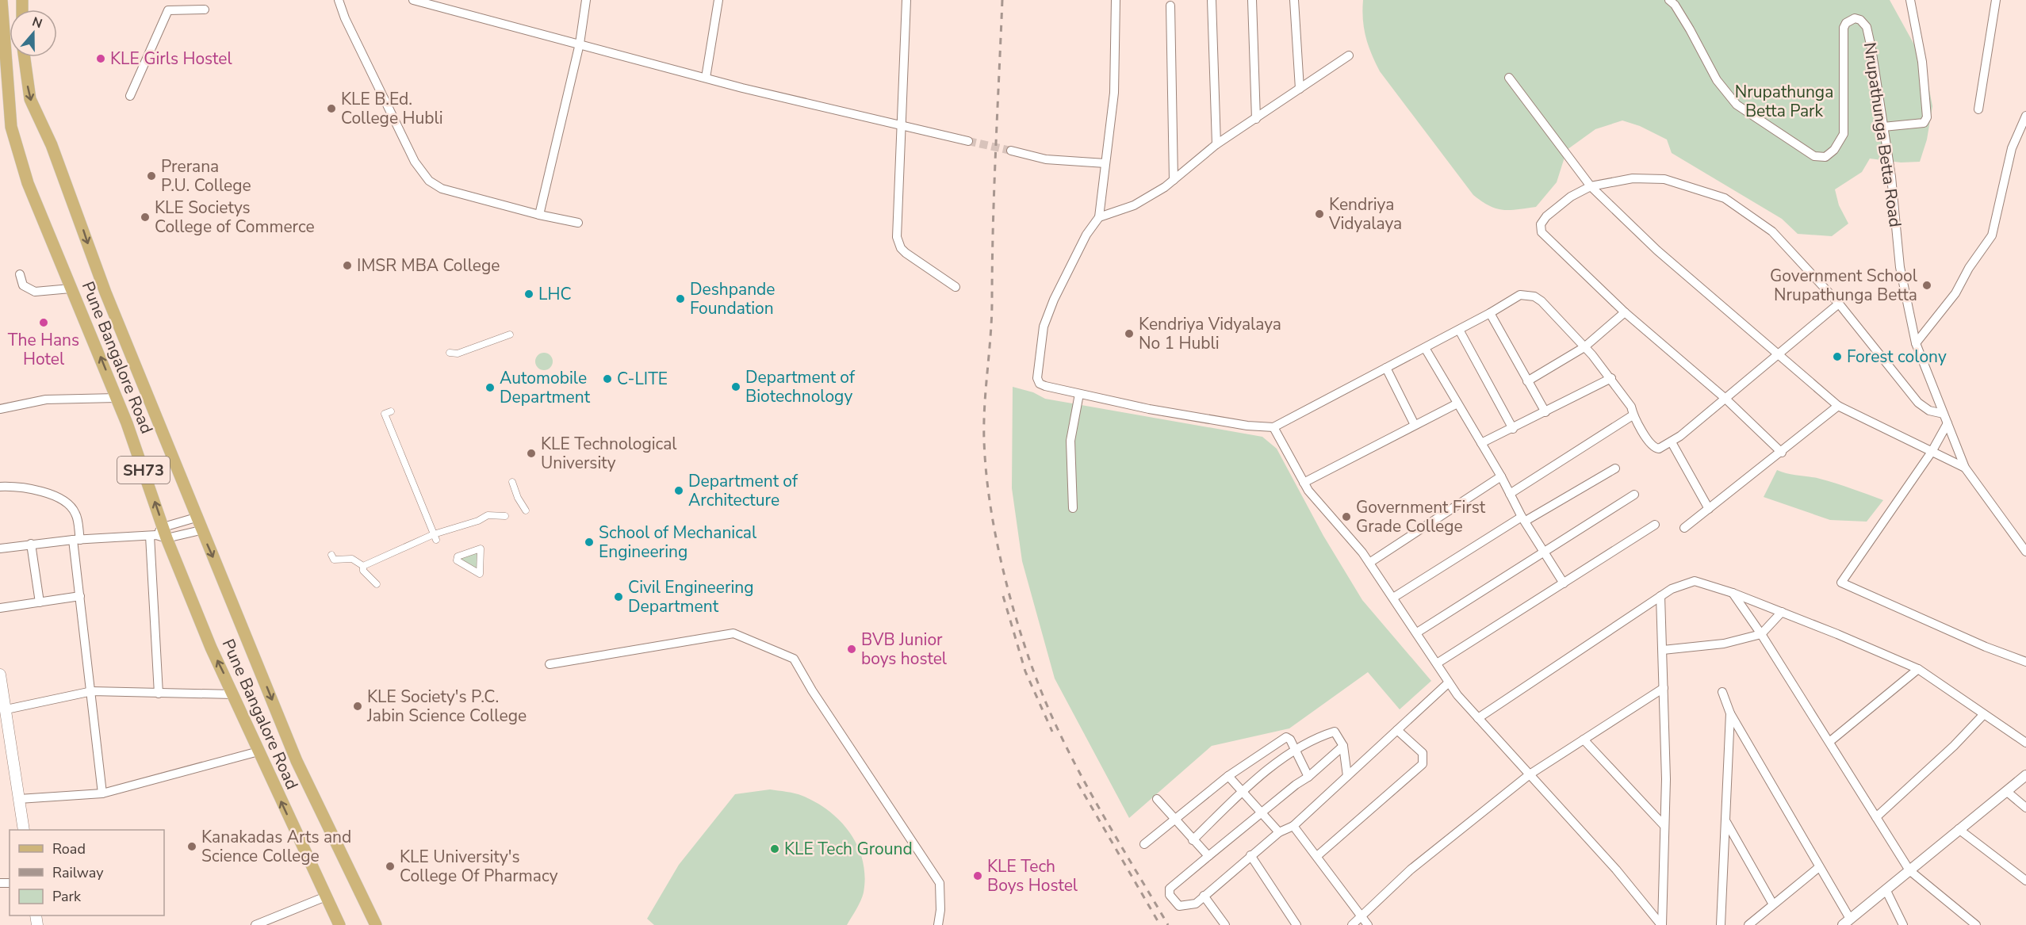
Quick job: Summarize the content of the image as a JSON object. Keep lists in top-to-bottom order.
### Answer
{
  "streets": {
    "main road": ["Pune Bangalore Road", "SH73"],
    "street": ["Nrupathunga Betta Road"]
  },
  "parks": ["Nrupathunga Betta Park"],
  "places": [
    "KLE Girls Hostel",
    "KLE B.Ed. College Hubli",
    "Prerana P.U. College",
    "Kendriya Vidyalaya",
    "KLE Societys College of Commerce",
    "IMSR MBA College",
    "Government School Nrupathunga Betta",
    "LHC",
    "Deshpande Foundation",
    "The Hans Hotel",
    "Kendriya Vidyalaya No 1 Hubli",
    "Forest colony",
    "C-LITE",
    "Department of Biotechnology",
    "Automobile Department",
    "KLE Technological University",
    "Department of Architecture",
    "Government First Grade College",
    "School of Mechanical Engineering",
    "Civil Engineering Department",
    "BVB Junior boys hostel",
    "KLE Society's P.C. Jabin Science College",
    "Kanakadas Arts and Science College",
    "KLE Tech Ground",
    "KLE University's College Of Pharmacy",
    "KLE Tech Boys Hostel"
  ],
  "legend": ["Road", "Railway", "Park"],
  "north": "top"
}
